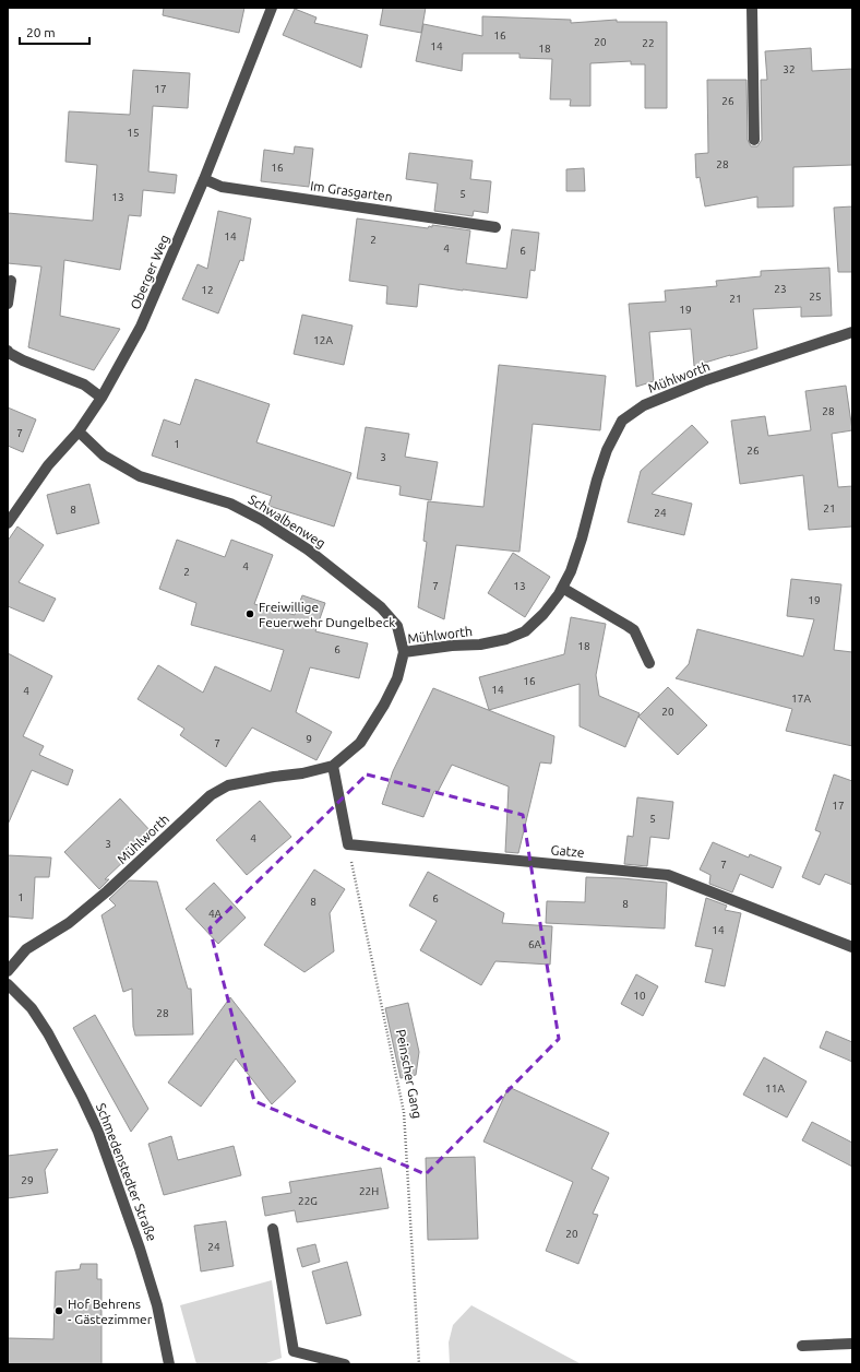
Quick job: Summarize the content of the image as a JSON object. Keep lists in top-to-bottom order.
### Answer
{
  "streets": {
    "street": [
      "Im Grasgarten",
      "Oberger Weg",
      "Mühlworth",
      "Schwalbenweg",
      "Gatze",
      "Schmedenstedter Straße"
    ],
    "path": ["Peinscher Gang"]
  },
  "crossings": [
    ["Im Grasgarten", "Oberger Weg"],
    ["Oberger Weg", "Schwalbenweg"],
    ["Mühlworth", "Schwalbenweg"],
    ["Gatze", "Peinscher Gang"]
  ],
  "places": ["Freiwillige Feuerwehr Dungelbeck", "Hof Behrens - Gästezimmer"],
  "house_numbers": [
    "16",
    "20",
    "22",
    "14",
    "18",
    "32",
    "17",
    "26",
    "15",
    "28",
    "16",
    "5",
    "13",
    "14",
    "2",
    "4",
    "6",
    "23",
    "12",
    "25",
    "21",
    "19",
    "12A",
    "28",
    "7",
    "1",
    "26",
    "3",
    "21",
    "8",
    "24",
    "4",
    "2",
    "7",
    "13",
    "19",
    "18",
    "6",
    "16",
    "14",
    "4",
    "17A",
    "20",
    "9",
    "7",
    "17",
    "5",
    "4",
    "3",
    "7",
    "1",
    "6",
    "8",
    "8",
    "4A",
    "14",
    "6A",
    "10",
    "28",
    "11A",
    "29",
    "22H",
    "22G",
    "20",
    "24"
  ],
  "scale_bar": "20 m"
}
